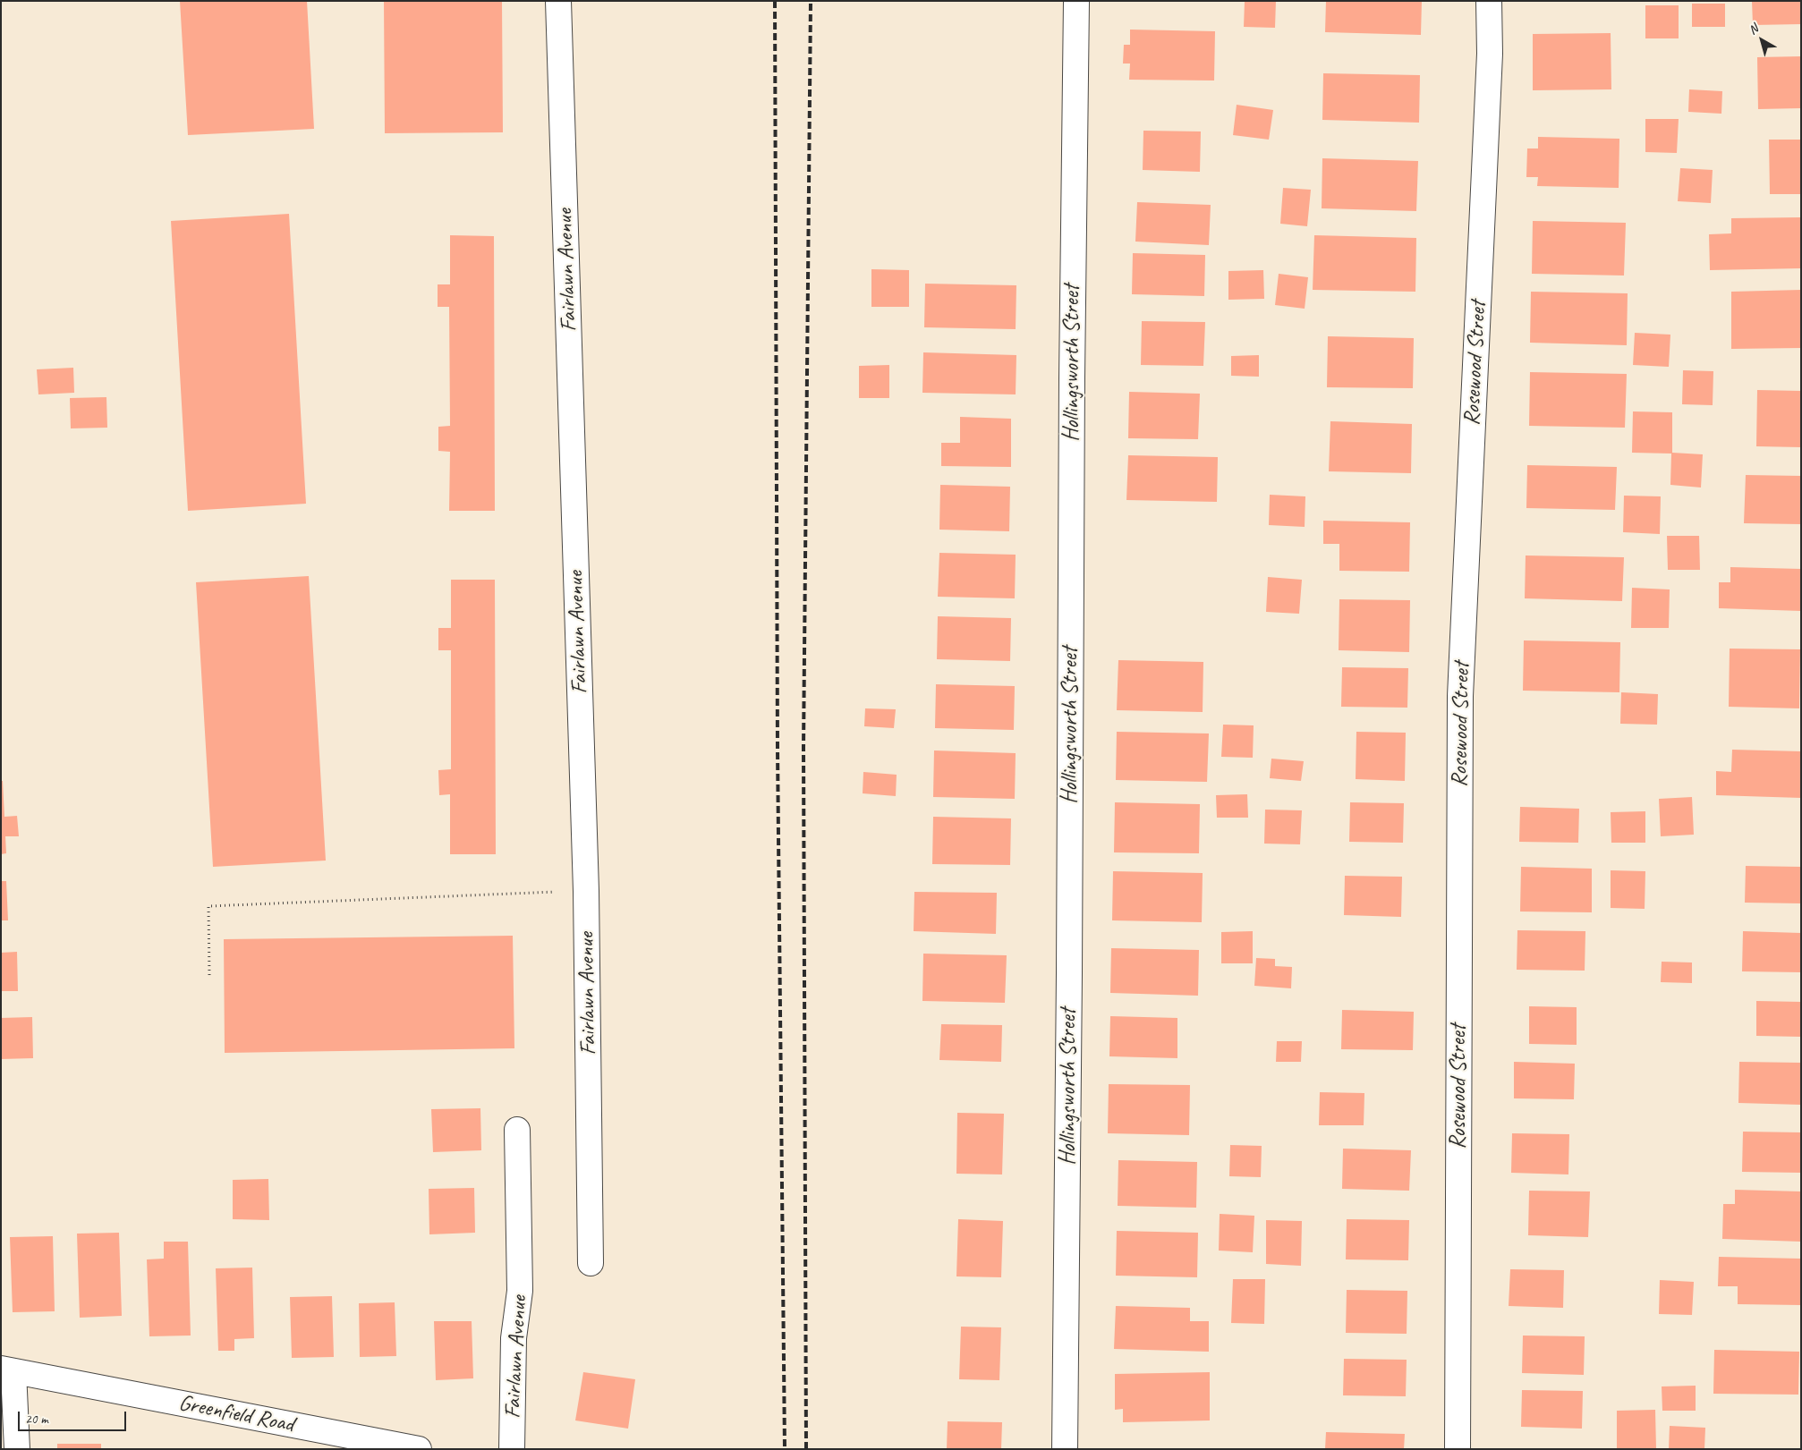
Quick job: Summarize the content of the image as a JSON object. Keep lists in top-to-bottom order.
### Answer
{
  "streets": {
    "street": [
      "Fairlawn Avenue",
      "Hollingsworth Street",
      "Rosewood Street",
      "Greenfield Road"
    ]
  },
  "scale_bar": "20 m",
  "north": "top left"
}
